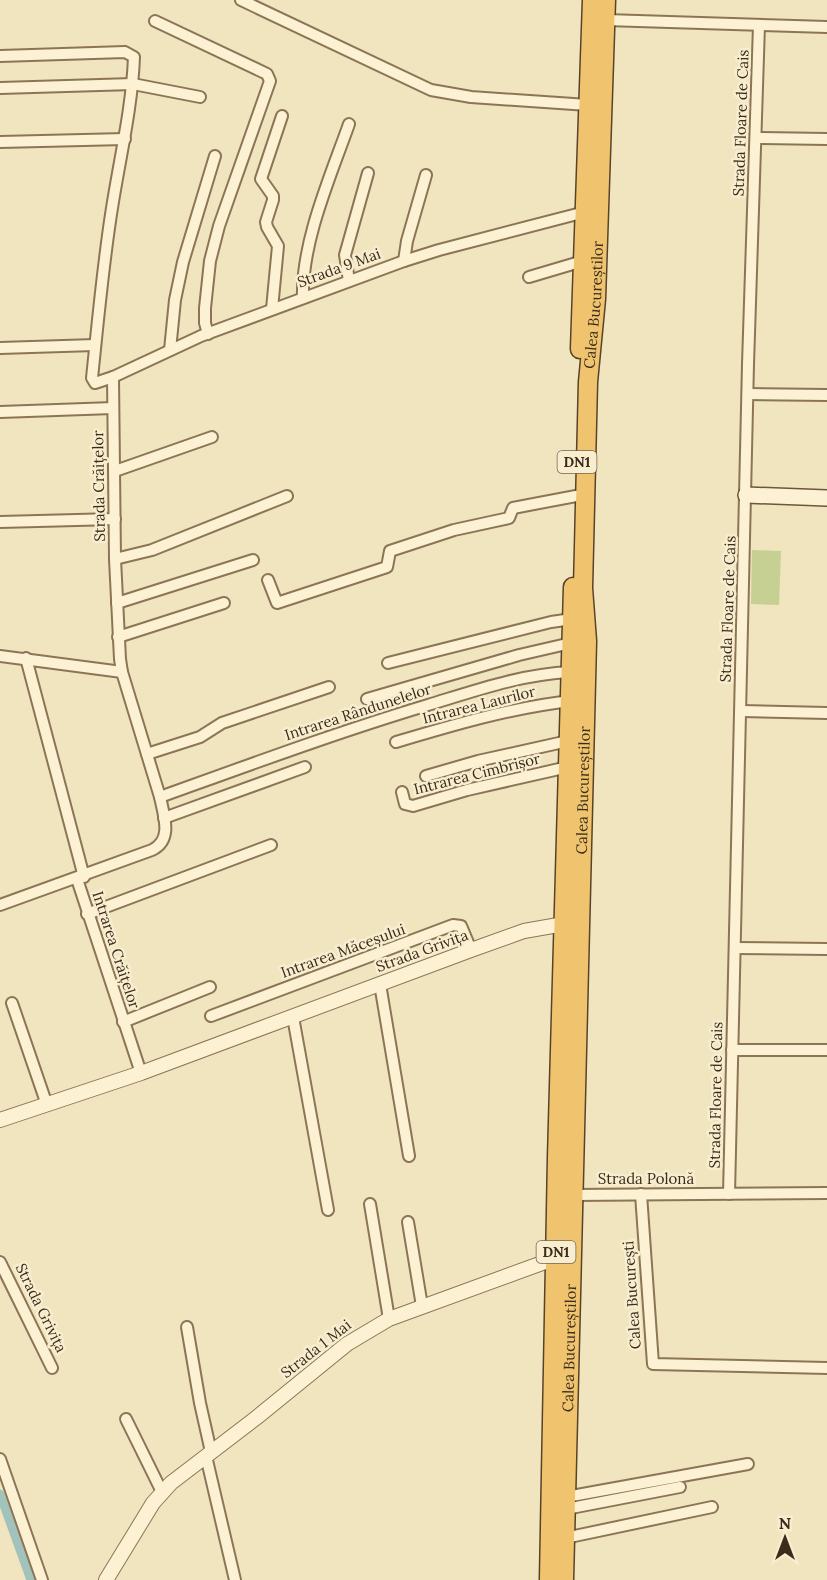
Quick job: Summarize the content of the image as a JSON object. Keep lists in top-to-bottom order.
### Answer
{
  "streets": {
    "highway": ["Calea Bucureștilor", "DN1"],
    "street": [
      "Strada Floare de Cais",
      "Strada 9 Mai",
      "Strada Crăițelor",
      "Intrarea Laurilor",
      "Intrarea Rândunelelor",
      "Intrarea Cimbrișor",
      "Intrarea Crăițelor",
      "Intrarea Măceșului",
      "Strada Grivița",
      "Strada Polonă",
      "Calea București",
      "Strada 1 Mai"
    ]
  },
  "crossings": [
    ["Strada Floare de Cais", "Strada Polonă"],
    ["Strada 9 Mai", "Calea Bucureștilor"],
    ["Strada 9 Mai", "Strada Crăițelor"],
    ["Calea Bucureștilor", "Intrarea Laurilor"],
    ["Calea Bucureștilor", "Intrarea Rândunelelor"],
    ["Calea Bucureștilor", "Intrarea Cimbrișor"],
    ["Calea Bucureștilor", "Strada Grivița"],
    ["Calea Bucureștilor", "Strada Polonă"],
    ["Calea Bucureștilor", "Strada 1 Mai"],
    ["Strada Crăițelor", "Intrarea Rândunelelor"],
    ["Strada Crăițelor", "Intrarea Crăițelor"],
    ["Intrarea Crăițelor", "Strada Grivița"],
    ["Intrarea Măceșului", "Strada Grivița"],
    ["Strada Polonă", "Calea București"]
  ],
  "north": "top"
}
